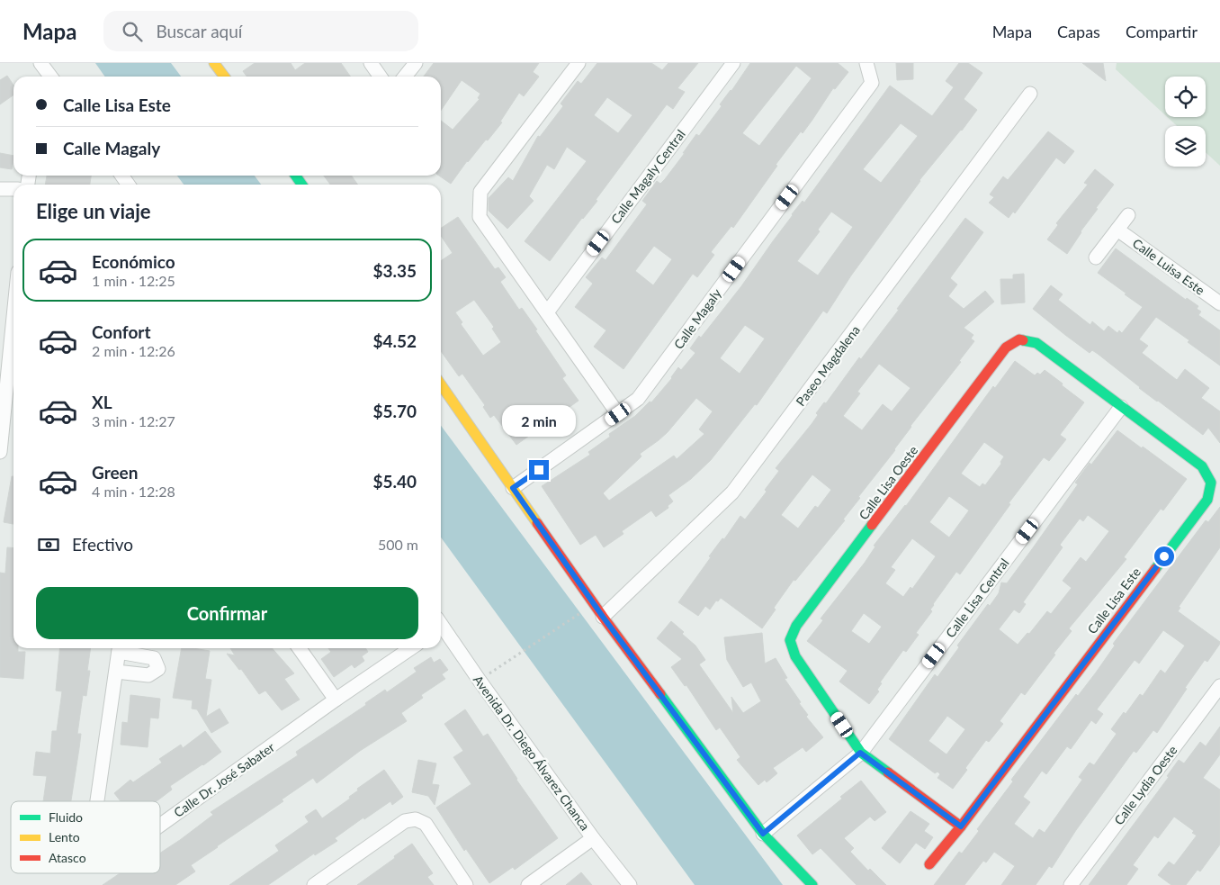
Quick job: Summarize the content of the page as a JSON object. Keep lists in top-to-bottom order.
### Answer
{
  "streets": {
    "street": [
      "Calle Magaly Central",
      "Calle Luisa Este",
      "Calle Magaly",
      "Paseo Magdalena",
      "Calle Lisa Oeste",
      "Calle Lisa Central",
      "Calle Lisa Este",
      "Avenida Dr. Diego Álvarez Chanca",
      "Calle Dr. José Sabater",
      "Calle Lydia Oeste"
    ]
  },
  "crossings": [
    ["Calle Lisa Oeste", "Calle Lisa Central"],
    ["Calle Lisa Oeste", "Calle Lisa Este"],
    ["Calle Lisa Central", "Calle Lisa Este"]
  ],
  "legend": ["Fluido", "Lento", "Atasco"],
  "page": {
    "header": "Mapa",
    "search": "Buscar aquí",
    "nav": ["Mapa", "Capas", "Compartir"],
    "banner": ["Calle Lisa Este", "Calle Magaly"],
    "heading": "Elige un viaje",
    "list": [
      {
        "name": "Económico",
        "note": "1 min · 12:25",
        "value": "$3.35"
      },
      {
        "name": "Confort",
        "note": "2 min · 12:26",
        "value": "$4.52"
      },
      {
        "name": "XL",
        "note": "3 min · 12:27",
        "value": "$5.70"
      },
      {
        "name": "Green",
        "note": "4 min · 12:28",
        "value": "$5.40"
      }
    ],
    "bubble": "2 min",
    "pay": ["Efectivo", "500 m"],
    "buttons": "Confirmar"
  }
}
